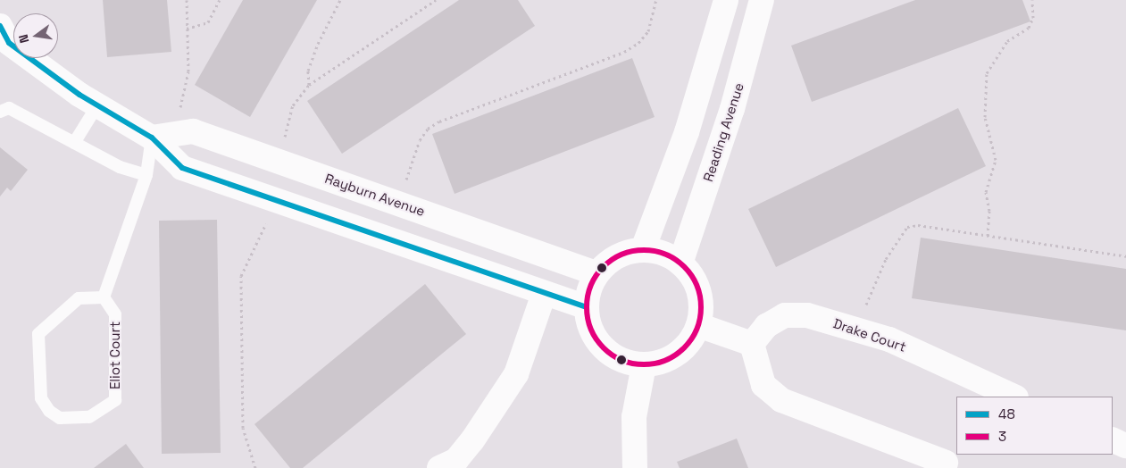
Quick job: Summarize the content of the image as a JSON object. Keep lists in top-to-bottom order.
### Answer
{
  "streets": {
    "street": ["Reading Avenue", "Rayburn Avenue", "Drake Court"],
    "lane": ["Eliot Court"]
  },
  "crossings": [
    ["Reading Avenue", "Rayburn Avenue"]
  ],
  "lines": ["transit line 48", "transit line 3"],
  "legend": ["48", "3"],
  "north": "left"
}
